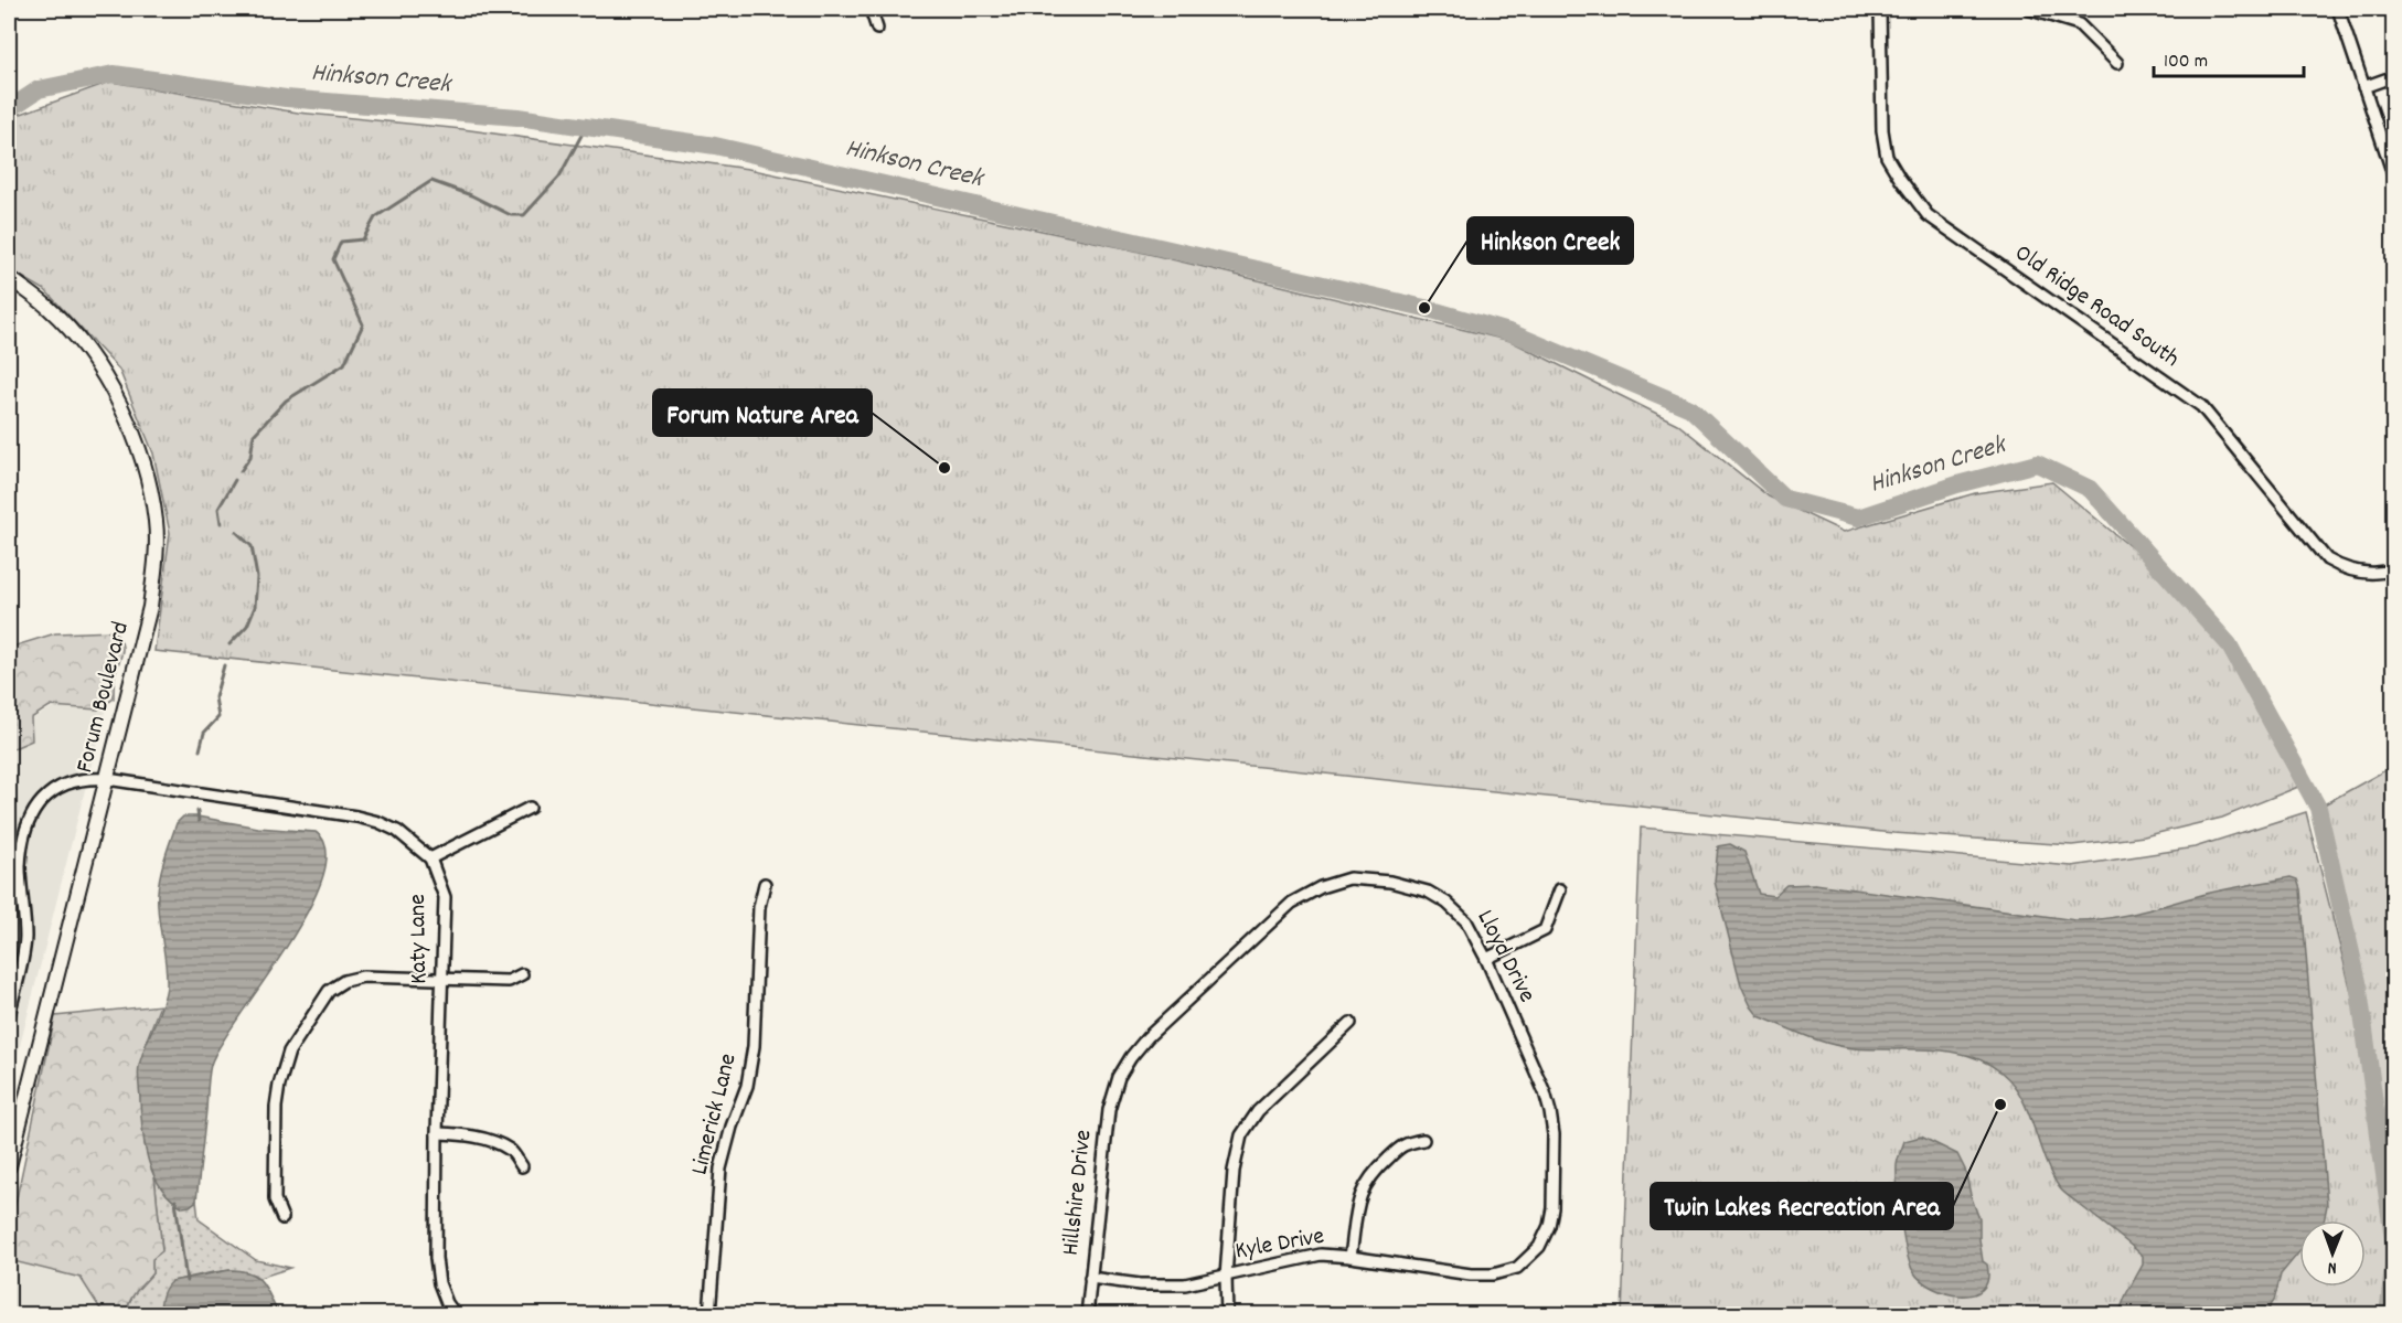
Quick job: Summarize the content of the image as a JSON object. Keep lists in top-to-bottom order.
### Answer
{
  "streets": {
    "street": [
      "Old Ridge Road South",
      "Forum Boulevard",
      "Katy Lane",
      "Lloyd Drive",
      "Limerick Lane",
      "Hillshire Drive",
      "Kyle Drive"
    ]
  },
  "crossings": [
    ["Forum Boulevard", "Katy Lane"],
    ["Lloyd Drive", "Hillshire Drive"],
    ["Lloyd Drive", "Kyle Drive"],
    ["Hillshire Drive", "Kyle Drive"]
  ],
  "water": ["Hinkson Creek"],
  "places": ["Hinkson Creek", "Forum Nature Area", "Twin Lakes Recreation Area"],
  "scale_bar": "100 m",
  "north": "bottom"
}
